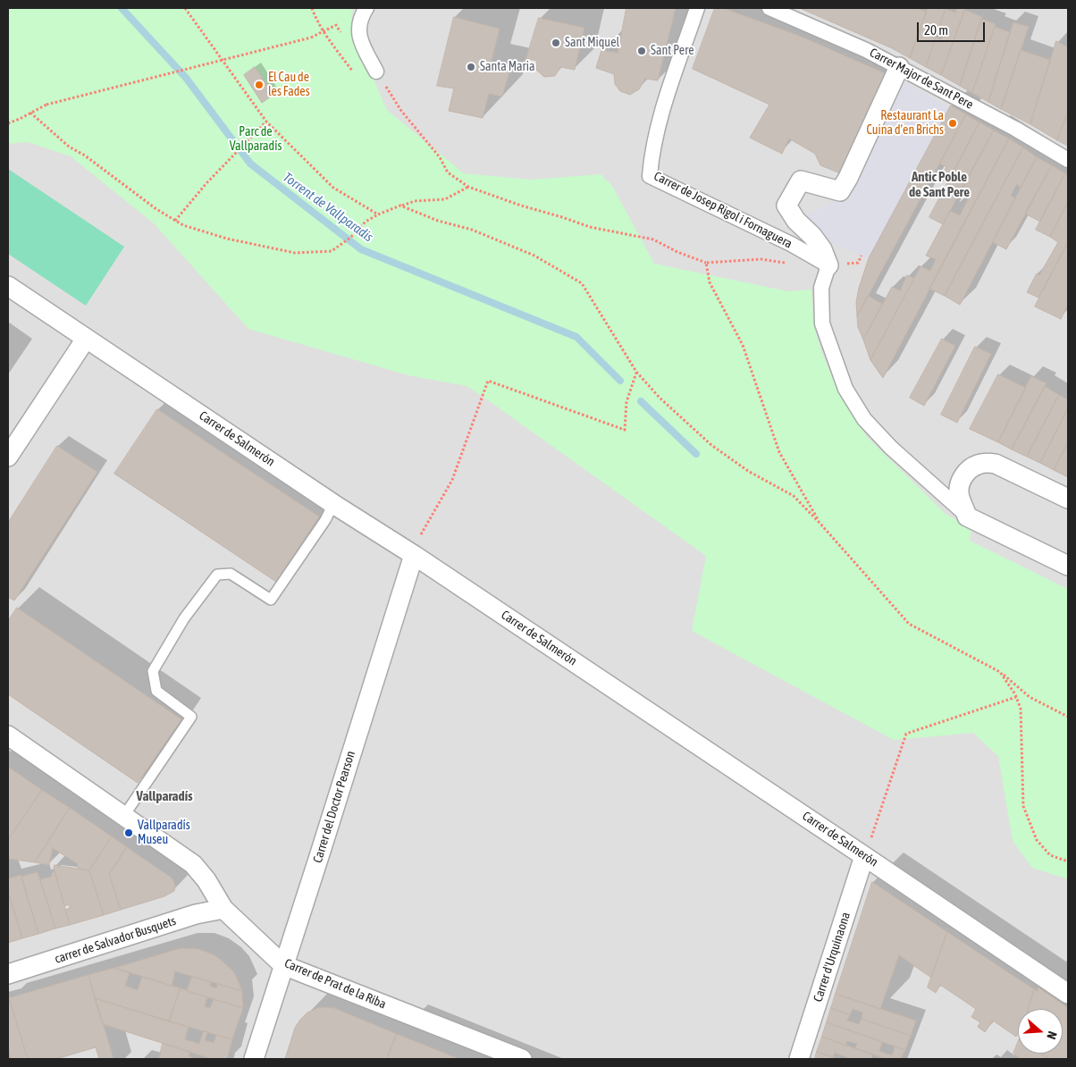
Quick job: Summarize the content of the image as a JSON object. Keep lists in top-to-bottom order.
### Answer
{
  "streets": {
    "street": [
      "Carrer Major de Sant Pere",
      "Carrer de Josep Rigol i Fornaguera",
      "Carrer de Salmerón",
      "Carrer del Doctor Pearson",
      "carrer de Salvador Busquets",
      "Carrer d'Urquinaona",
      "Carrer de Prat de la Riba"
    ]
  },
  "crossings": [
    ["Carrer de Salmerón", "Carrer del Doctor Pearson"],
    ["Carrer de Salmerón", "Carrer d'Urquinaona"],
    ["Carrer del Doctor Pearson", "Carrer de Prat de la Riba"],
    ["carrer de Salvador Busquets", "Carrer de Prat de la Riba"]
  ],
  "districts": ["Antic Poble de Sant Pere", "Vallparadís"],
  "water": ["Torrent de Vallparadis"],
  "parks": ["Parc de Vallparadís"],
  "places": [
    "Sant Miquel",
    "Sant Pere",
    "Santa Maria",
    "El Cau de les Fades",
    "Restaurant La Cuina d’en Brichs",
    "Vallparadís Museu"
  ],
  "scale_bar": "20 m",
  "north": "right"
}
